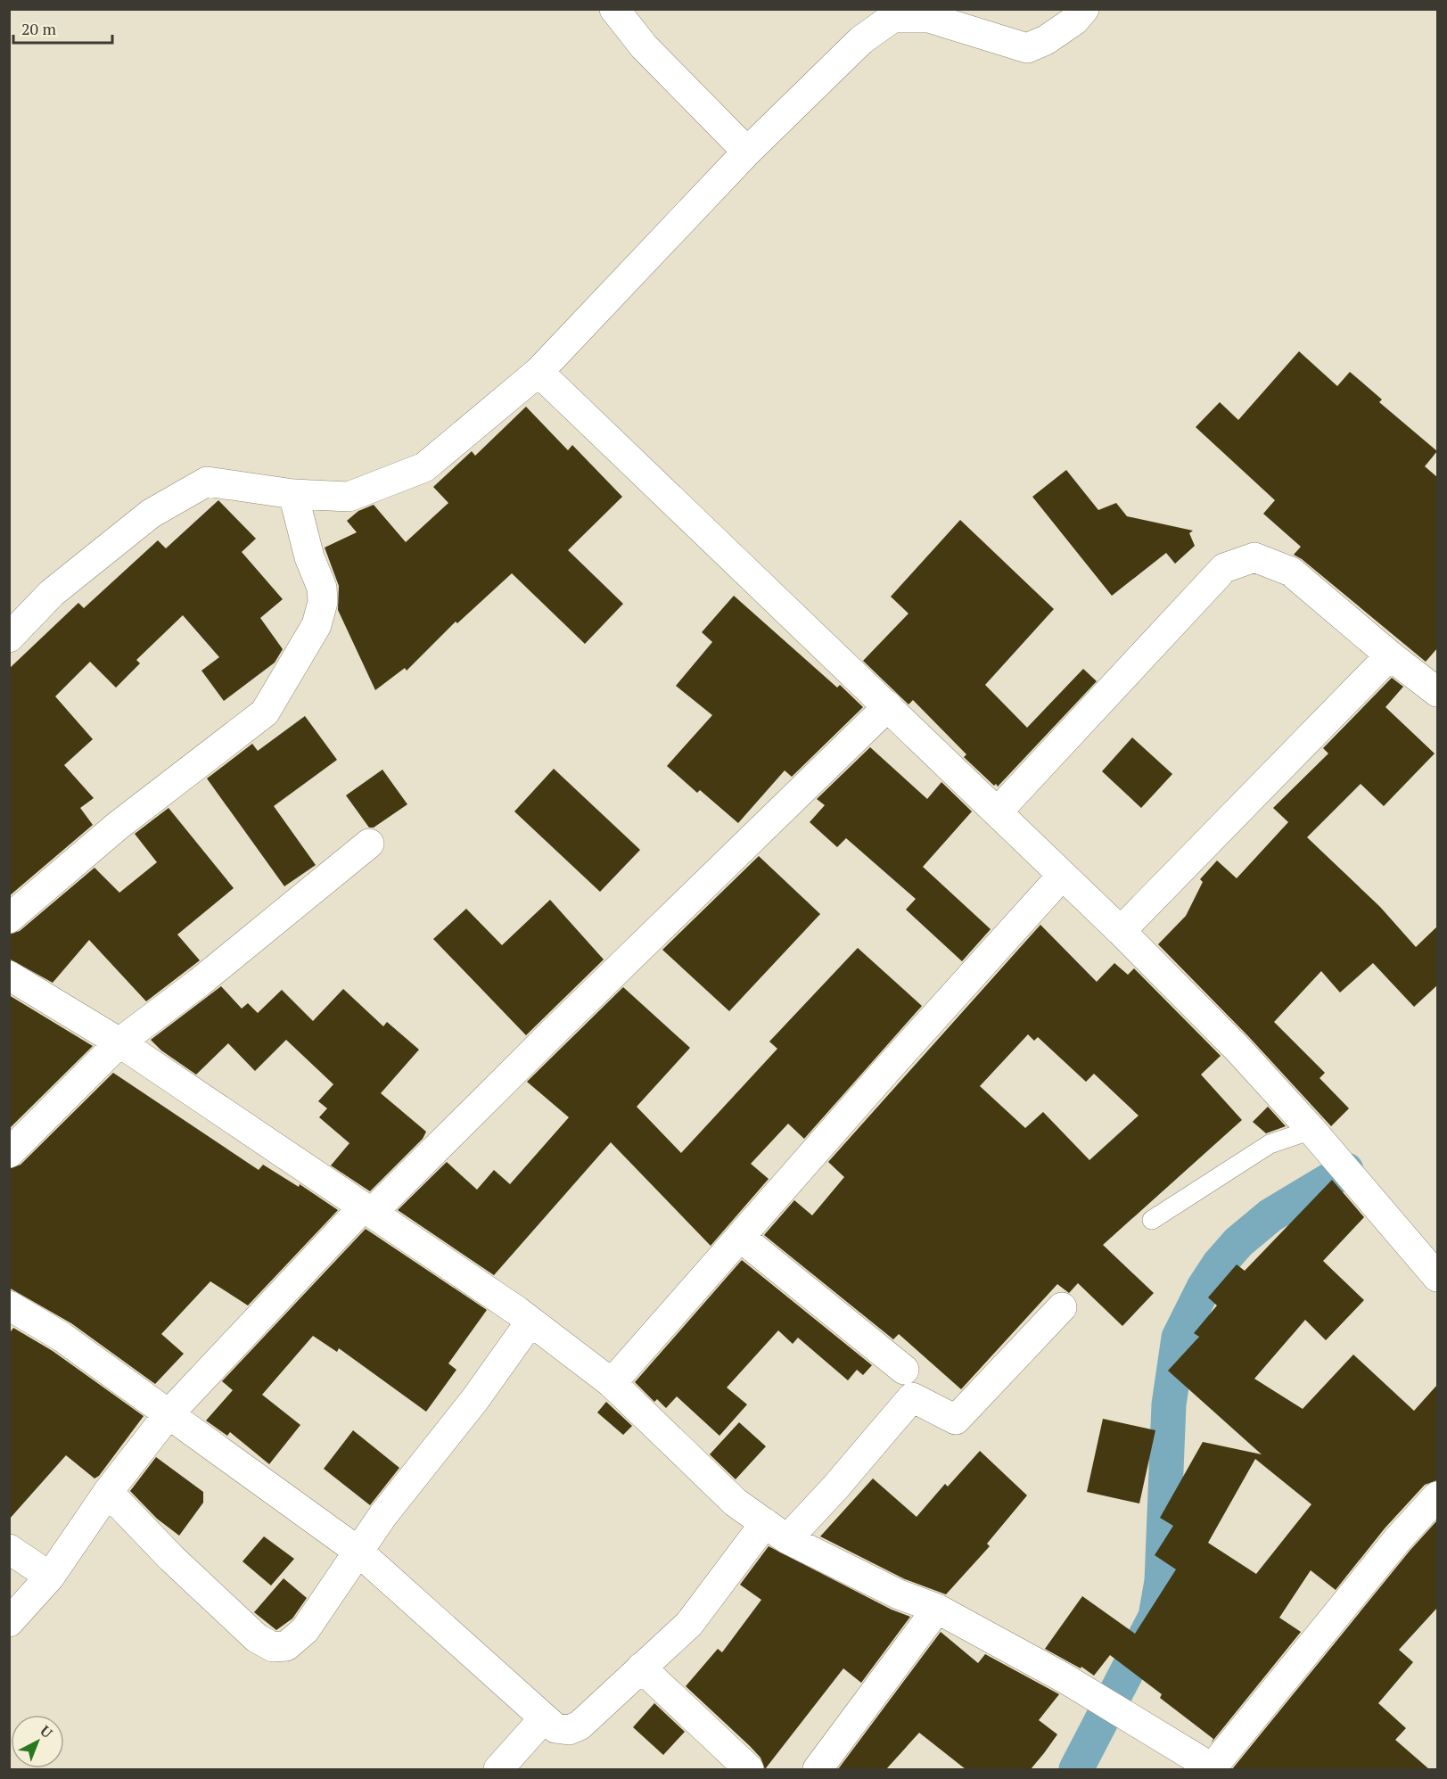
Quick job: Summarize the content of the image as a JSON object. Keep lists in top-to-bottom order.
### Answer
{
  "scale_bar": "20 m",
  "north": "top right"
}
